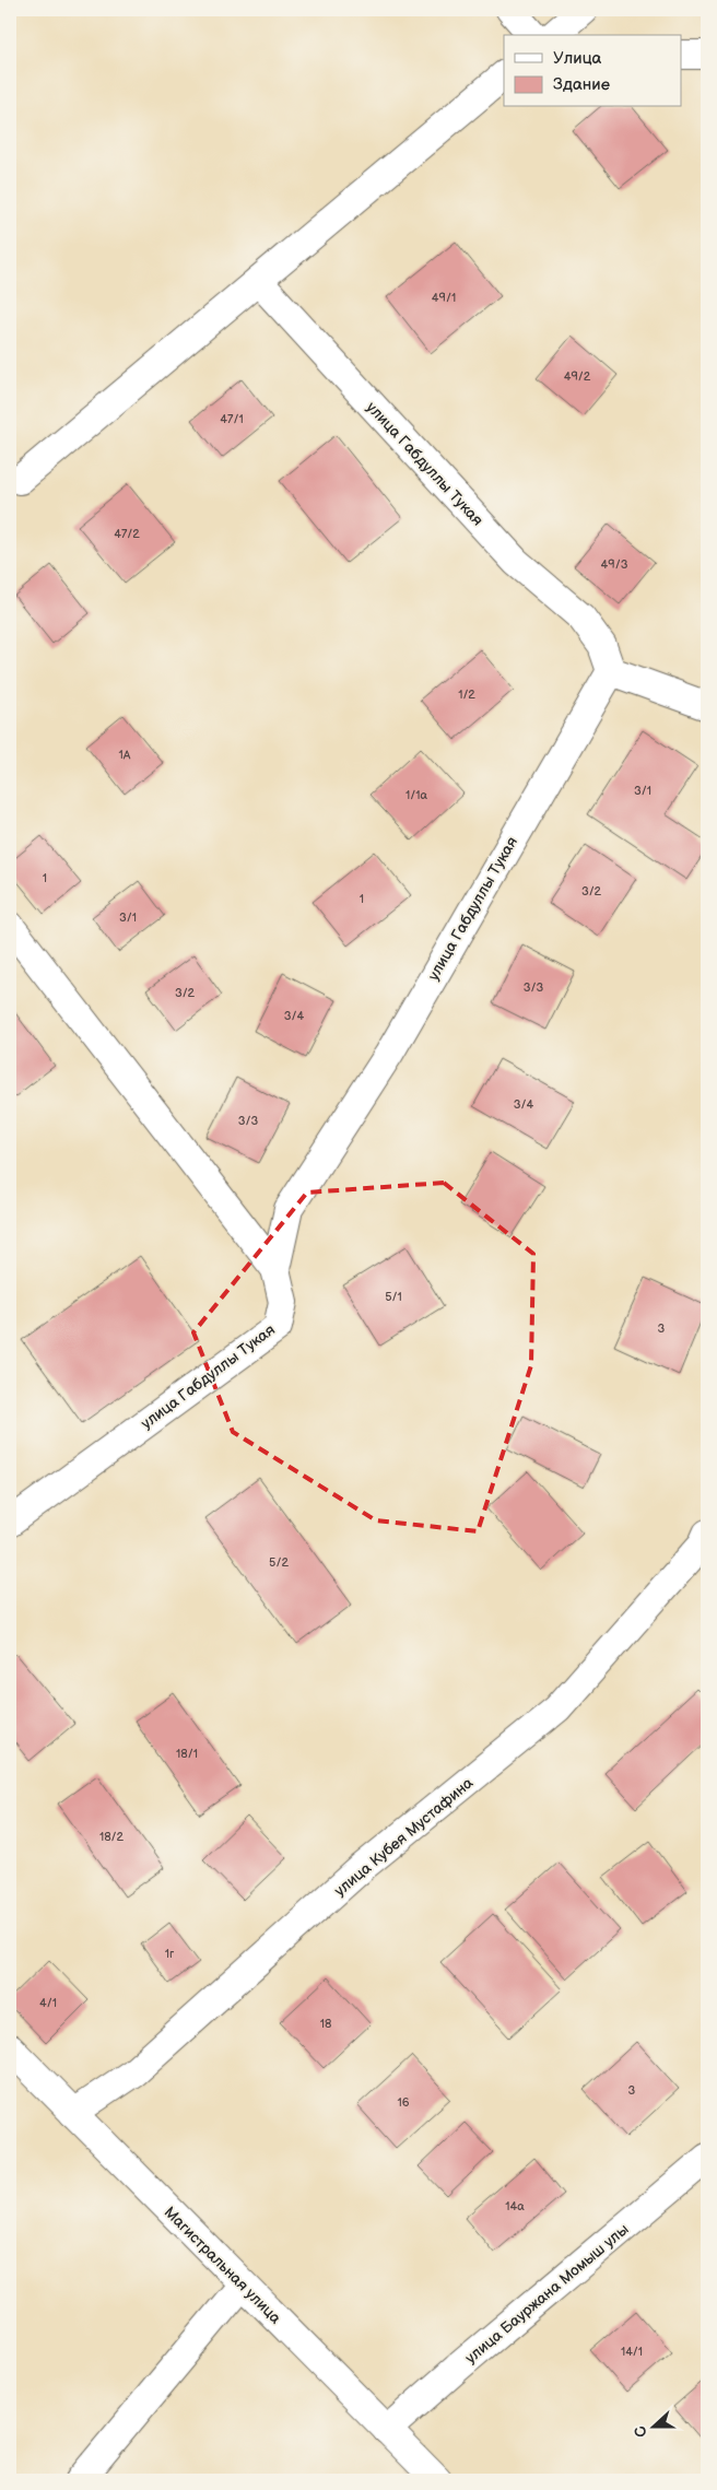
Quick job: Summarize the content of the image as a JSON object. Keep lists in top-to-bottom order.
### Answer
{
  "streets": {
    "street": [
      "улица Габдуллы Тукая",
      "улица Кубея Мустафина",
      "Магистральная улица",
      "улица Бауржана Момыш улы"
    ]
  },
  "crossings": [
    ["улица Кубея Мустафина", "Магистральная улица"],
    ["Магистральная улица", "улица Бауржана Момыш улы"]
  ],
  "house_numbers": [
    "49/1",
    "49/2",
    "47/1",
    "47/2",
    "49/3",
    "1/2",
    "1А",
    "3/1",
    "1/1а",
    "1",
    "3/2",
    "1",
    "3/1",
    "3/3",
    "3/2",
    "3/4",
    "3/4",
    "3/3",
    "5/1",
    "3",
    "5/2",
    "18/1",
    "18/2",
    "1г",
    "4/1",
    "18",
    "3",
    "16",
    "14а",
    "14/1"
  ],
  "legend": ["Улица", "Здание"],
  "north": "left"
}
